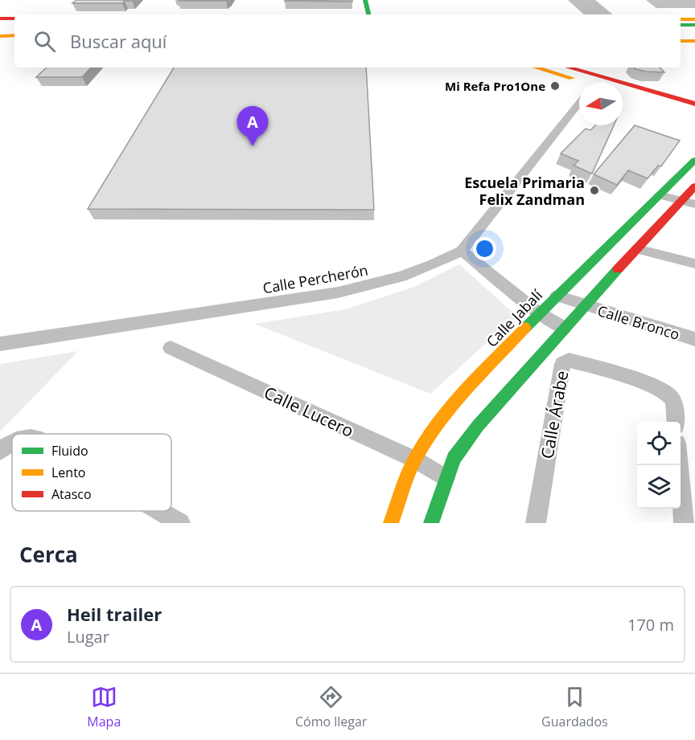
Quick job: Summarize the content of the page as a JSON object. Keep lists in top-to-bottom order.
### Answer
{
  "streets": {
    "main road": ["Calle Jabalí"],
    "street": [
      "Calle Percherón",
      "Calle Bronco",
      "Calle Lucero",
      "Calle Árabe"
    ]
  },
  "crossings": [
    ["Calle Jabalí", "Calle Bronco"],
    ["Calle Jabalí", "Calle Lucero"]
  ],
  "places": ["Mi Refa Pro1One", "Escuela Primaria Felix Zandman"],
  "legend": ["Fluido", "Lento", "Atasco"],
  "north": "left",
  "page": {
    "search": "Buscar aquí",
    "pins": "A",
    "heading": "Cerca",
    "list": [
      {
        "mark": "A",
        "name": "Heil trailer",
        "note": "Lugar",
        "value": "170 m"
      }
    ],
    "nav": ["Mapa", "Cómo llegar", "Guardados"]
  }
}
